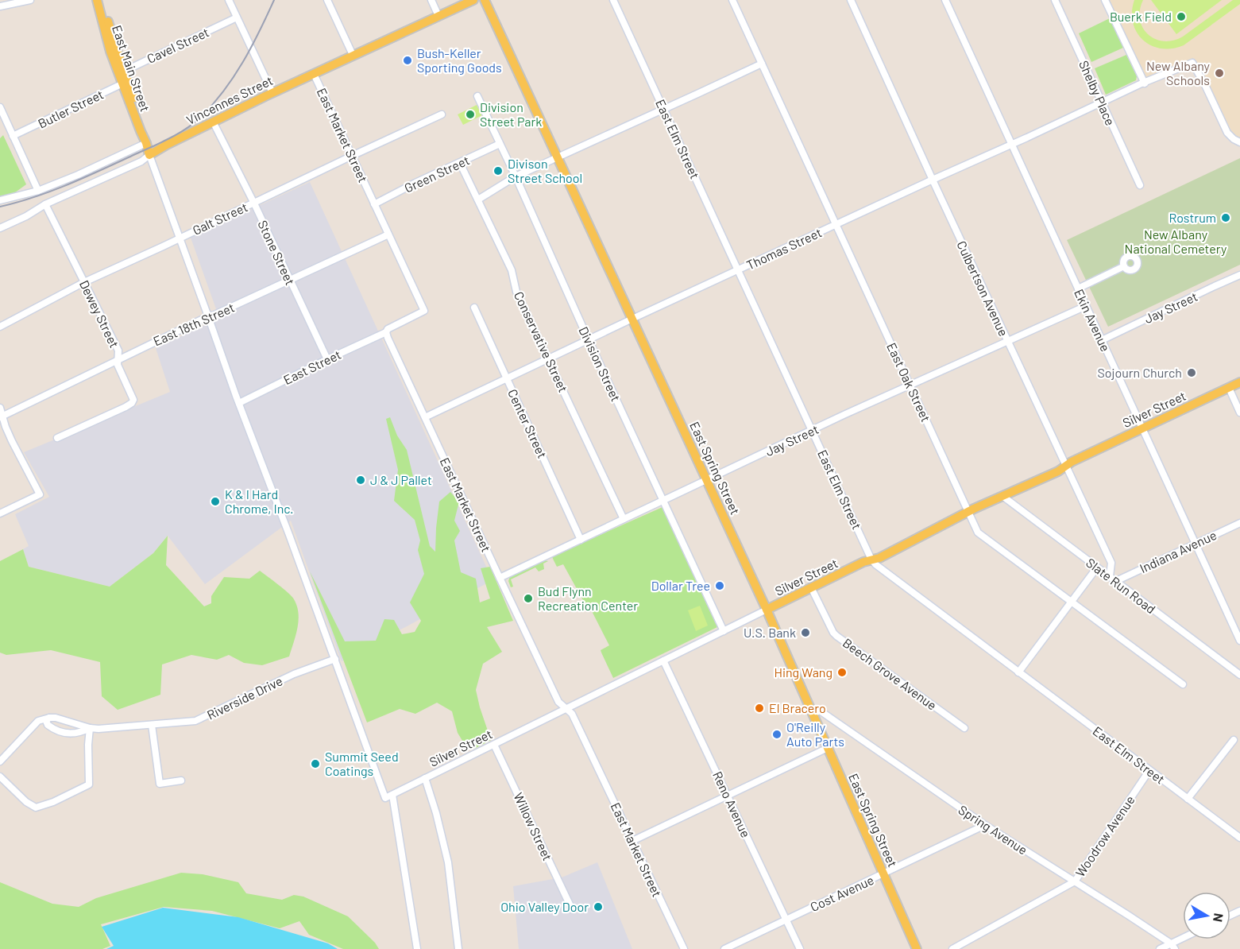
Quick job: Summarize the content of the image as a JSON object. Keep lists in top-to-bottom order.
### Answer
{
  "streets": {
    "main road": [
      "East Main Street",
      "Vincennes Street",
      "Silver Street",
      "East Spring Street"
    ],
    "street": [
      "Cavel Street",
      "Shelby Place",
      "Butler Street",
      "East Market Street",
      "East Elm Street",
      "Green Street",
      "Galt Street",
      "Thomas Street",
      "Stone Street",
      "Culbertson Avenue",
      "Jay Street",
      "Dewey Street",
      "Ekin Avenue",
      "East 18th Street",
      "Conservative Street",
      "Division Street",
      "East Street",
      "East Oak Street",
      "Center Street",
      "Indiana Avenue",
      "Slate Run Road",
      "Beech Grove Avenue",
      "Riverside Drive",
      "Reno Avenue",
      "Willow Street",
      "Spring Avenue",
      "Woodrow Avenue",
      "Cost Avenue"
    ]
  },
  "crossings": [
    ["Cavel Street", "East Main Street"],
    ["East Main Street", "Vincennes Street"],
    ["East Main Street", "Butler Street"],
    ["Shelby Place", "Thomas Street"],
    ["Vincennes Street", "East Market Street"],
    ["Vincennes Street", "Stone Street"],
    ["Vincennes Street", "Dewey Street"],
    ["East Market Street", "Green Street"],
    ["East Market Street", "Galt Street"],
    ["East Market Street", "Thomas Street"],
    ["East Market Street", "Jay Street"],
    ["East Market Street", "East 18th Street"],
    ["East Market Street", "East Street"],
    ["East Market Street", "Silver Street"],
    ["East Elm Street", "Thomas Street"],
    ["East Elm Street", "Jay Street"],
    ["East Elm Street", "Silver Street"],
    ["East Elm Street", "Woodrow Avenue"],
    ["Green Street", "Conservative Street"],
    ["Green Street", "Division Street"],
    ["Galt Street", "Stone Street"],
    ["Galt Street", "Dewey Street"],
    ["Thomas Street", "Culbertson Avenue"],
    ["Thomas Street", "Ekin Avenue"],
    ["Thomas Street", "Conservative Street"],
    ["Thomas Street", "Division Street"],
    ["Thomas Street", "East Oak Street"],
    ["Thomas Street", "Center Street"],
    ["Thomas Street", "East Spring Street"],
    ["Stone Street", "East 18th Street"],
    ["Stone Street", "East Street"],
    ["Culbertson Avenue", "Jay Street"],
    ["Culbertson Avenue", "Silver Street"],
    ["Culbertson Avenue", "Slate Run Road"],
    ["Jay Street", "Ekin Avenue"],
    ["Jay Street", "Conservative Street"],
    ["Jay Street", "Division Street"],
    ["Jay Street", "East Oak Street"],
    ["Jay Street", "Center Street"],
    ["Jay Street", "East Spring Street"],
    ["Dewey Street", "East 18th Street"],
    ["Ekin Avenue", "Silver Street"],
    ["Ekin Avenue", "Indiana Avenue"],
    ["Division Street", "Silver Street"],
    ["East Oak Street", "Silver Street"],
    ["Silver Street", "East Spring Street"],
    ["Silver Street", "Slate Run Road"],
    ["Silver Street", "Beech Grove Avenue"],
    ["Silver Street", "Riverside Drive"],
    ["Silver Street", "Reno Avenue"],
    ["Silver Street", "Willow Street"],
    ["East Spring Street", "Spring Avenue"],
    ["East Spring Street", "Cost Avenue"],
    ["Indiana Avenue", "Slate Run Road"],
    ["Reno Avenue", "Cost Avenue"],
    ["Spring Avenue", "Woodrow Avenue"],
    ["Spring Avenue", "Cost Avenue"]
  ],
  "parks": ["New Albany National Cemetery"],
  "places": [
    "Buerk Field",
    "Bush-Keller Sporting Goods",
    "New Albany Schools",
    "Division Street Park",
    "Divison Street School",
    "Rostrum",
    "Sojourn Church",
    "J & J Pallet",
    "K & I Hard Chrome, Inc.",
    "Dollar Tree",
    "Bud Flynn Recreation Center",
    "U.S. Bank",
    "Hing Wang",
    "El Bracero",
    "O'Reilly Auto Parts",
    "Summit Seed Coatings",
    "Ohio Valley Door"
  ],
  "north": "right"
}
